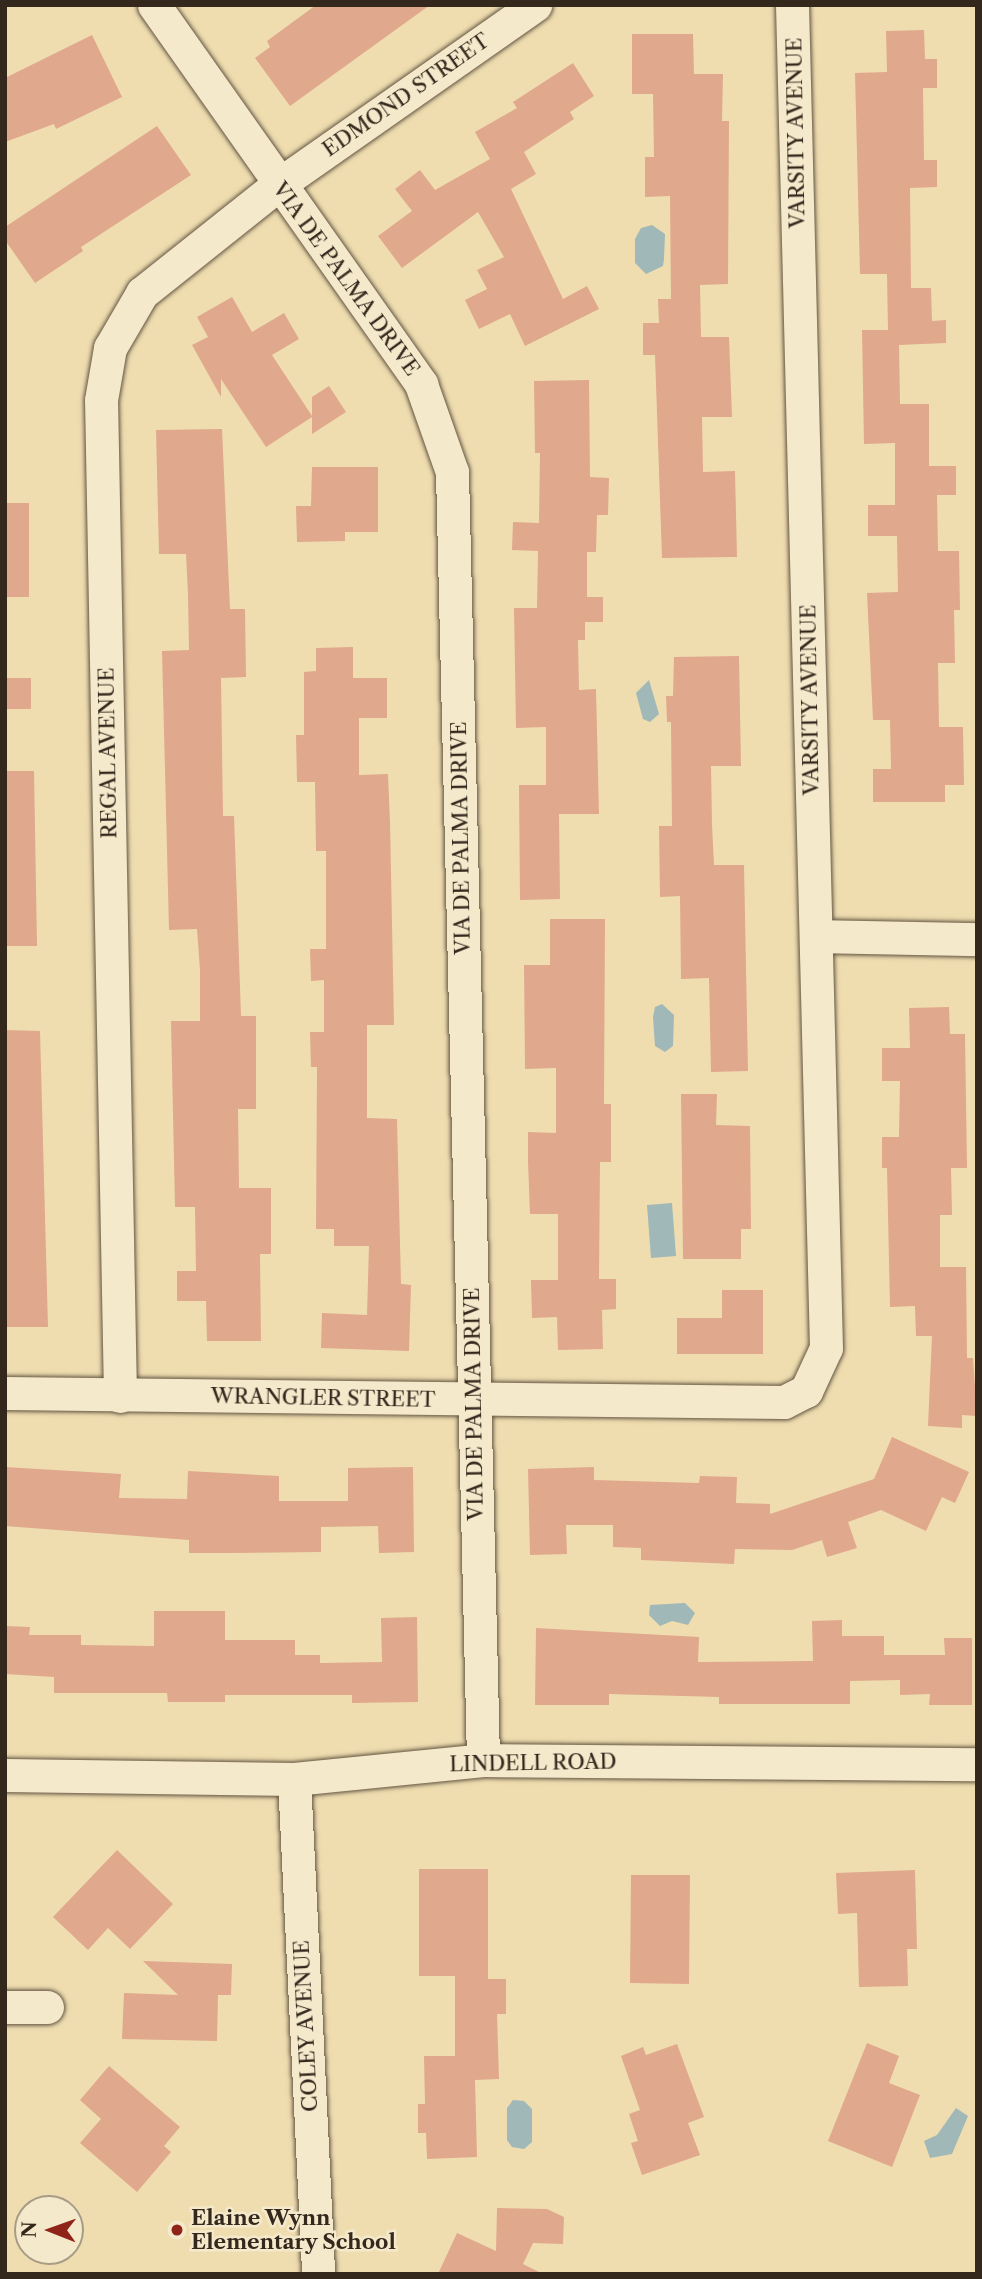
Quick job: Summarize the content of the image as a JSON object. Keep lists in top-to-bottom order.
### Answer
{
  "streets": {
    "street": [
      "EDMOND STREET",
      "VARSITY AVENUE",
      "VIA DE PALMA DRIVE",
      "REGAL AVENUE",
      "WRANGLER STREET",
      "LINDELL ROAD",
      "COLEY AVENUE"
    ]
  },
  "crossings": [
    ["EDMOND STREET", "VIA DE PALMA DRIVE"],
    ["EDMOND STREET", "REGAL AVENUE"],
    ["VARSITY AVENUE", "WRANGLER STREET"],
    ["VIA DE PALMA DRIVE", "REGAL AVENUE"],
    ["VIA DE PALMA DRIVE", "WRANGLER STREET"],
    ["VIA DE PALMA DRIVE", "LINDELL ROAD"],
    ["REGAL AVENUE", "WRANGLER STREET"],
    ["LINDELL ROAD", "COLEY AVENUE"]
  ],
  "places": ["Elaine Wynn Elementary School"],
  "north": "left"
}
